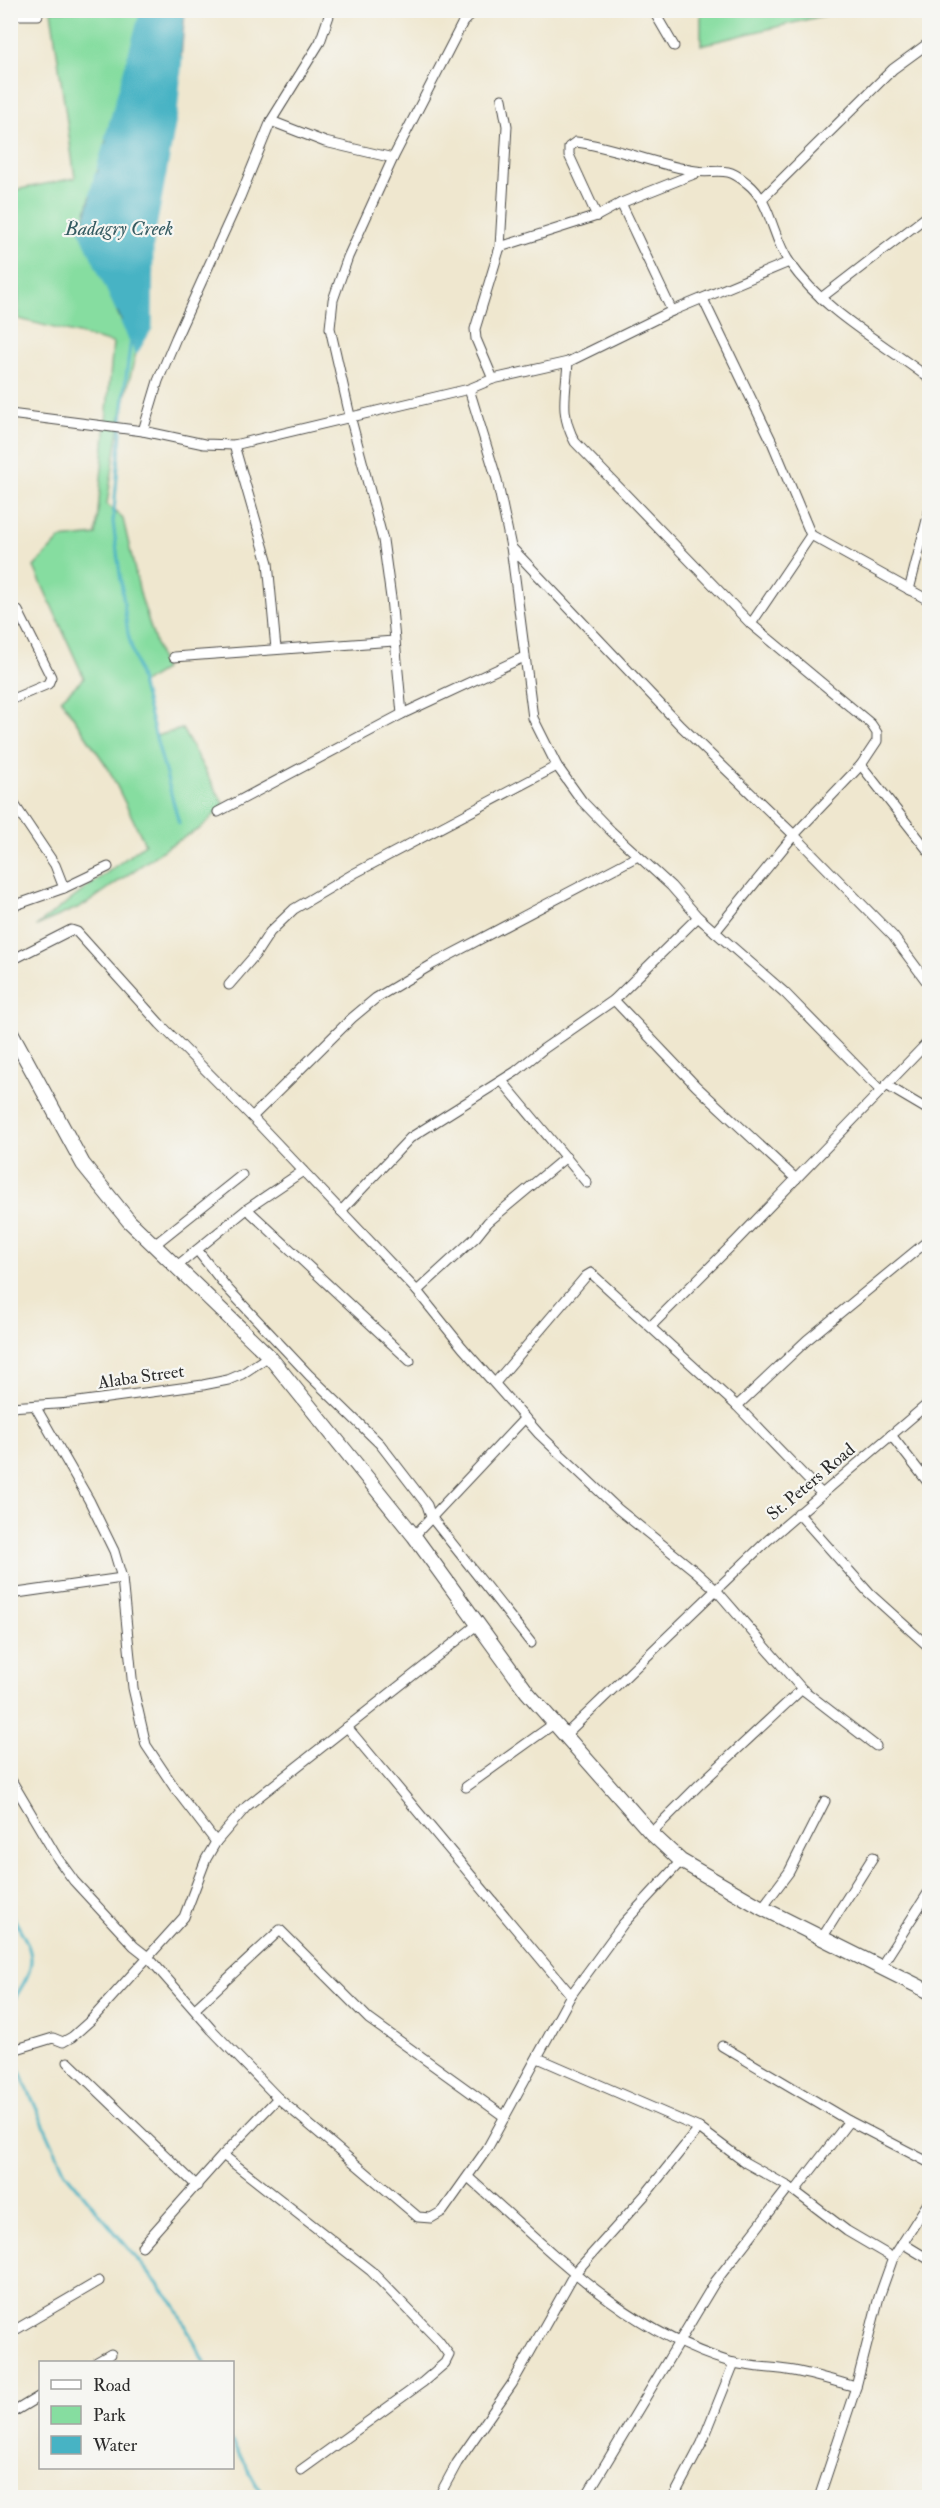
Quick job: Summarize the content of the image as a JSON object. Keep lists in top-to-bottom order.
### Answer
{
  "streets": {
    "street": ["Alaba Street", "St. Peters Road"]
  },
  "water": ["Badagry Creek"],
  "legend": ["Road", "Park", "Water"]
}
